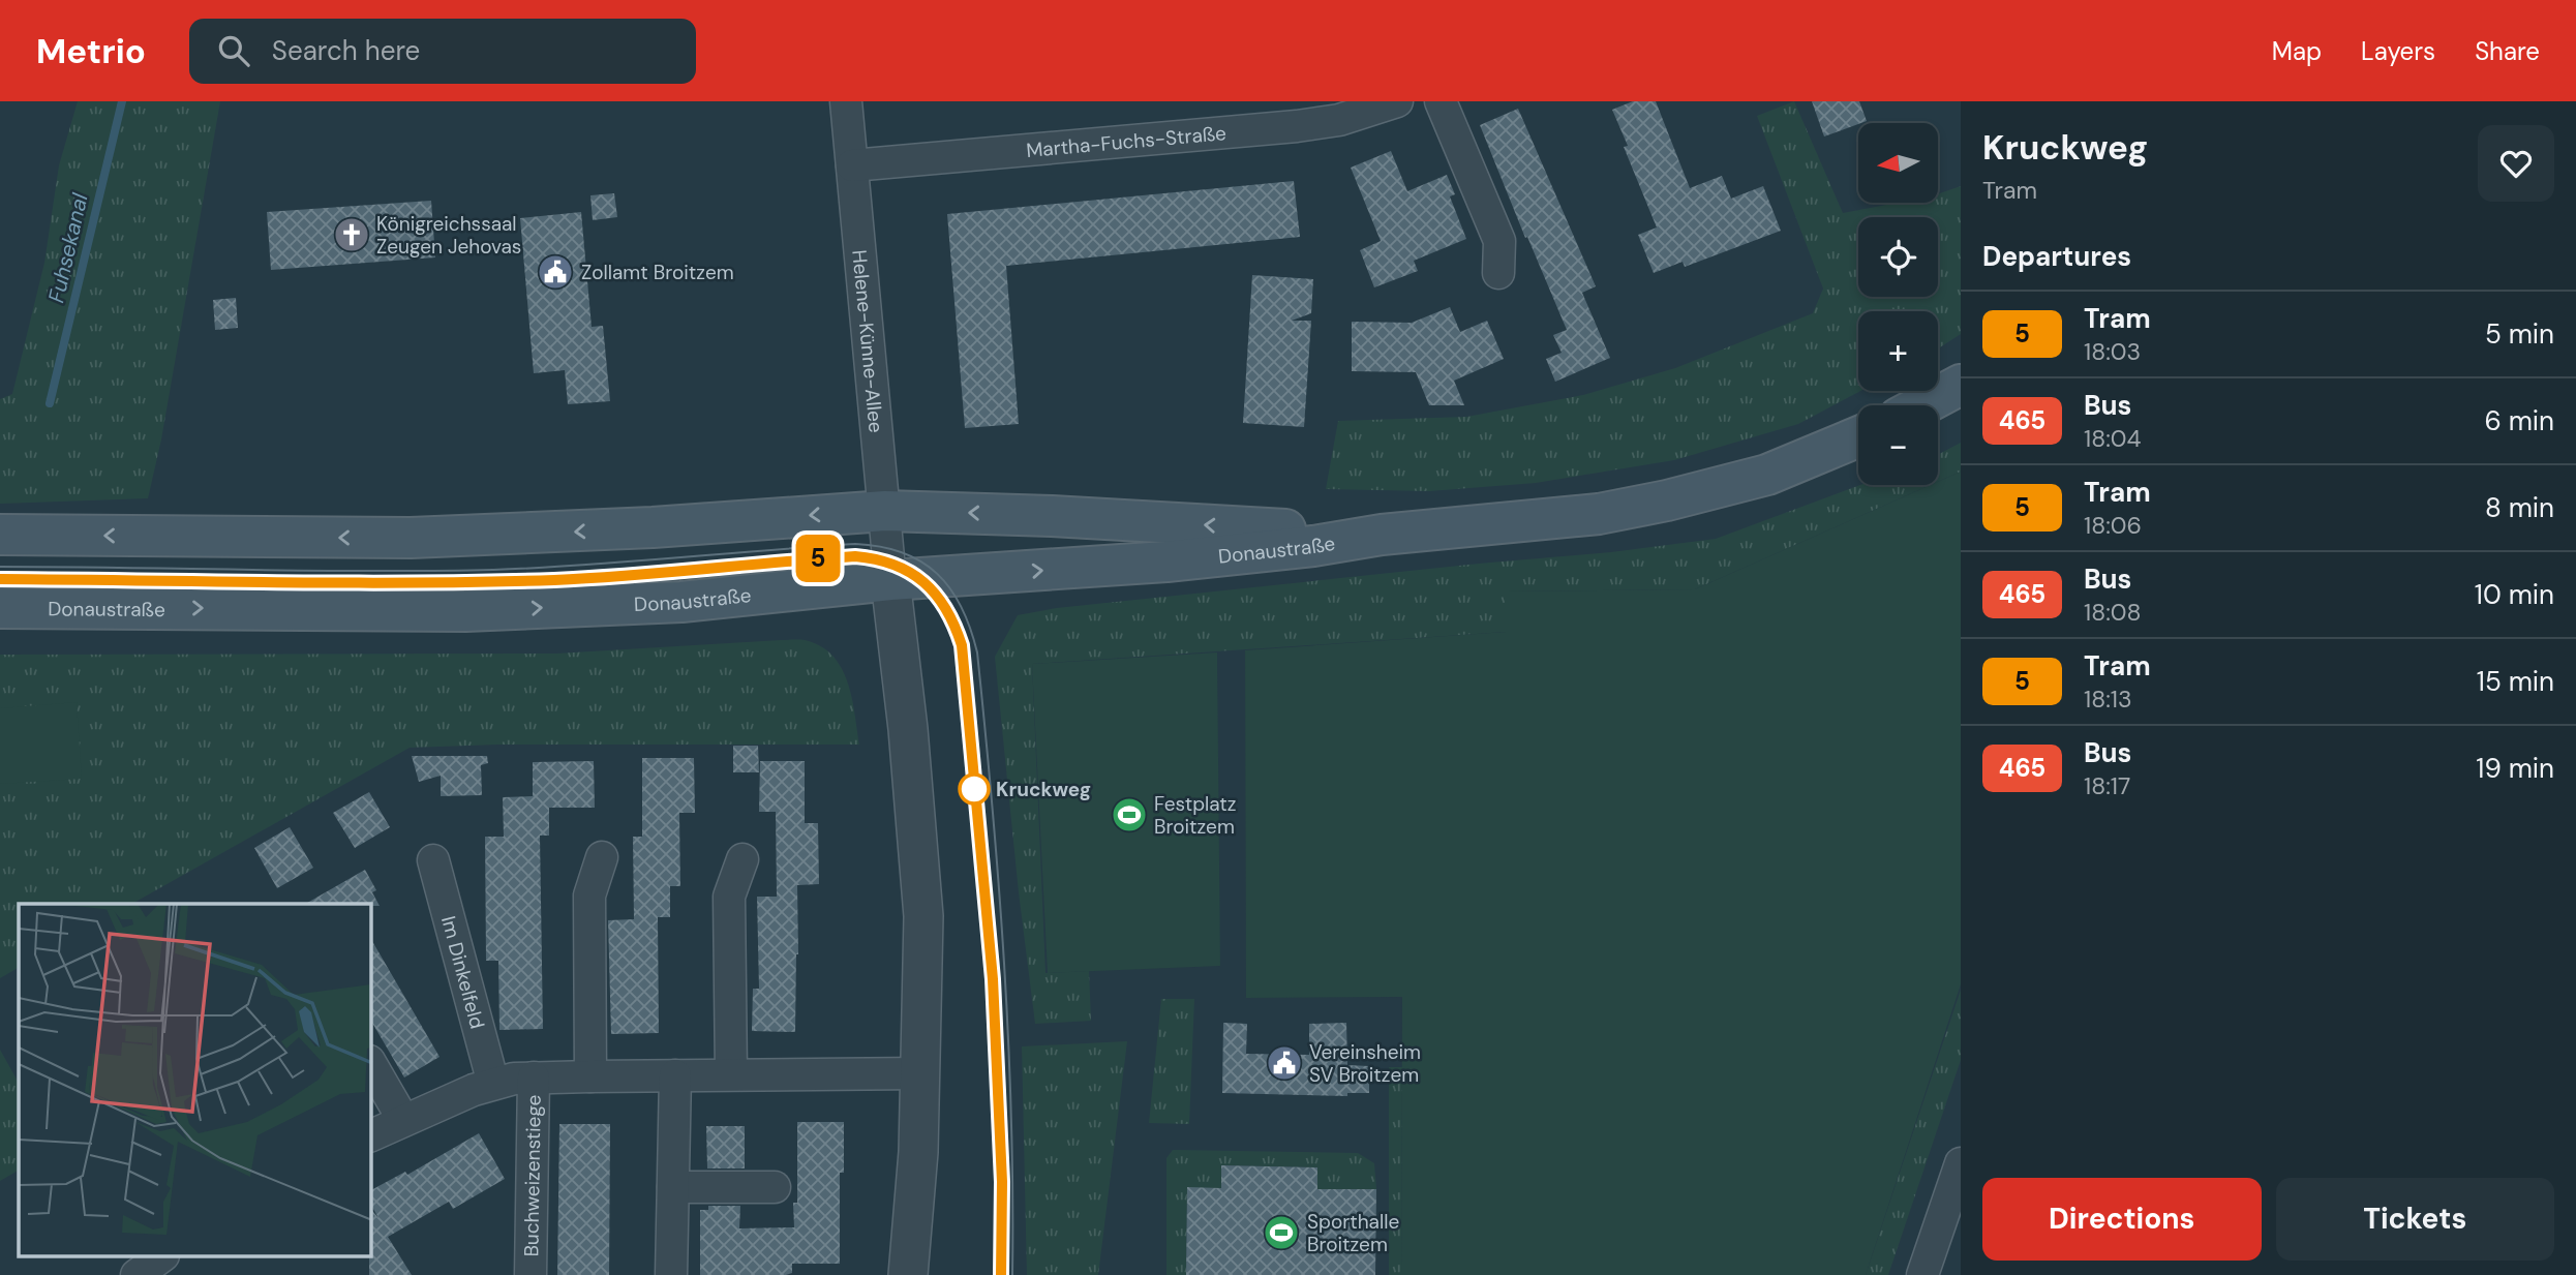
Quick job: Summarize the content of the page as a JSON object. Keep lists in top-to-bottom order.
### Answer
{
  "streets": {
    "main road": ["Donaustraße"],
    "street": [
      "Martha-Fuchs-Straße",
      "Helene-Künne-Allee",
      "Im Dinkelfeld",
      "Buchweizenstiege"
    ]
  },
  "crossings": [
    ["Martha-Fuchs-Straße", "Helene-Künne-Allee"],
    ["Helene-Künne-Allee", "Donaustraße"]
  ],
  "water": ["Fuhsekanal"],
  "places": {
    "church": ["Königreichssaal Zeugen Jehovas"],
    "public building": ["Zollamt Broitzem", "Vereinsheim SV Broitzem"],
    "other": ["Kruckweg"],
    "sports": ["Festplatz Broitzem", "Sporthalle Broitzem"]
  },
  "lines": ["tram line 5"],
  "north": "left",
  "page": {
    "header": "Metrio",
    "search": "Search here",
    "nav": ["Map", "Layers", "Share"],
    "on_map": "5",
    "heading": [
      ["Kruckweg", "Tram"],
      "Departures"
    ],
    "map_buttons": ["+", "−"],
    "list": [
      {
        "mark": "5",
        "name": "Tram",
        "note": "18:03",
        "value": "5 min"
      },
      {
        "mark": "465",
        "name": "Bus",
        "note": "18:04",
        "value": "6 min"
      },
      {
        "mark": "5",
        "name": "Tram",
        "note": "18:06",
        "value": "8 min"
      },
      {
        "mark": "465",
        "name": "Bus",
        "note": "18:08",
        "value": "10 min"
      },
      {
        "mark": "5",
        "name": "Tram",
        "note": "18:13",
        "value": "15 min"
      },
      {
        "mark": "465",
        "name": "Bus",
        "note": "18:17",
        "value": "19 min"
      }
    ],
    "buttons": ["Directions", "Tickets"]
  }
}
